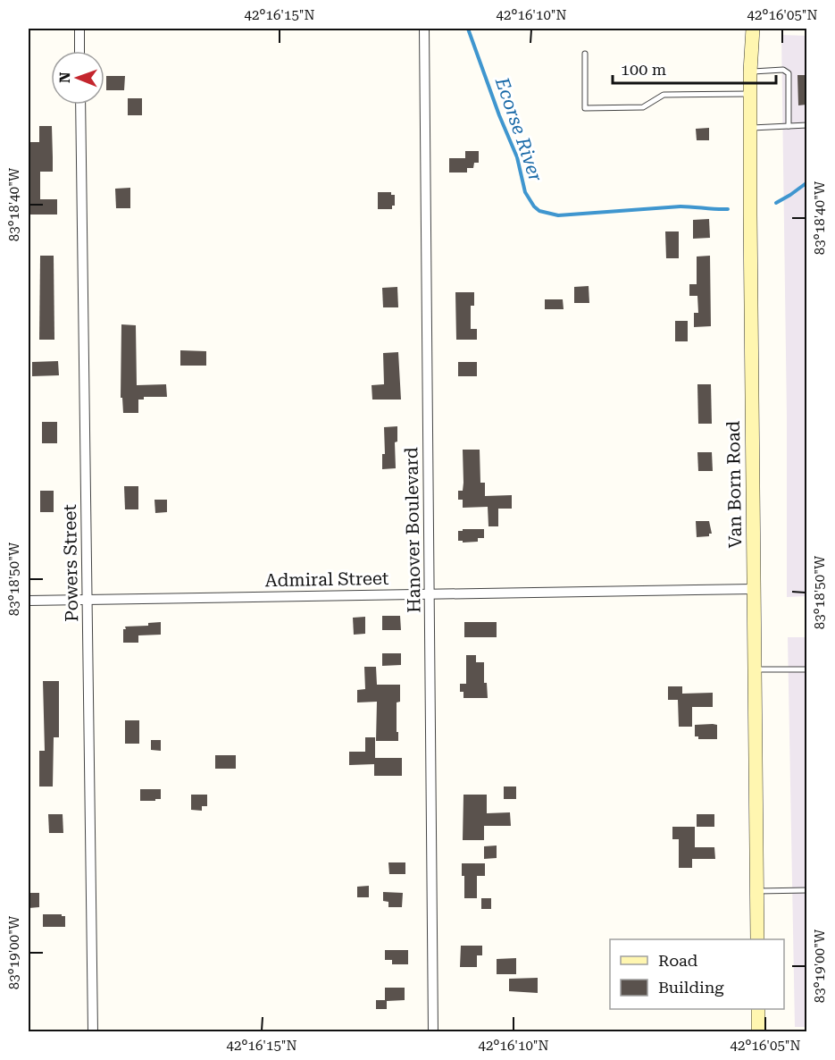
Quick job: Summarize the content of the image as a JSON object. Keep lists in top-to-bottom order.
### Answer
{
  "streets": {
    "main road": ["Van Born Road"],
    "street": ["Hanover Boulevard", "Powers Street", "Admiral Street"]
  },
  "crossings": [
    ["Van Born Road", "Admiral Street"],
    ["Hanover Boulevard", "Admiral Street"],
    ["Powers Street", "Admiral Street"]
  ],
  "water": ["Ecorse River"],
  "legend": ["Road", "Building"],
  "scale_bar": "100 m",
  "north": "left",
  "coordinates": [
    "42°16'15\"N",
    "42°16'10\"N",
    "42°16'05\"N",
    "83°18'40\"W",
    "83°18'50\"W",
    "83°19'00\"W"
  ]
}
